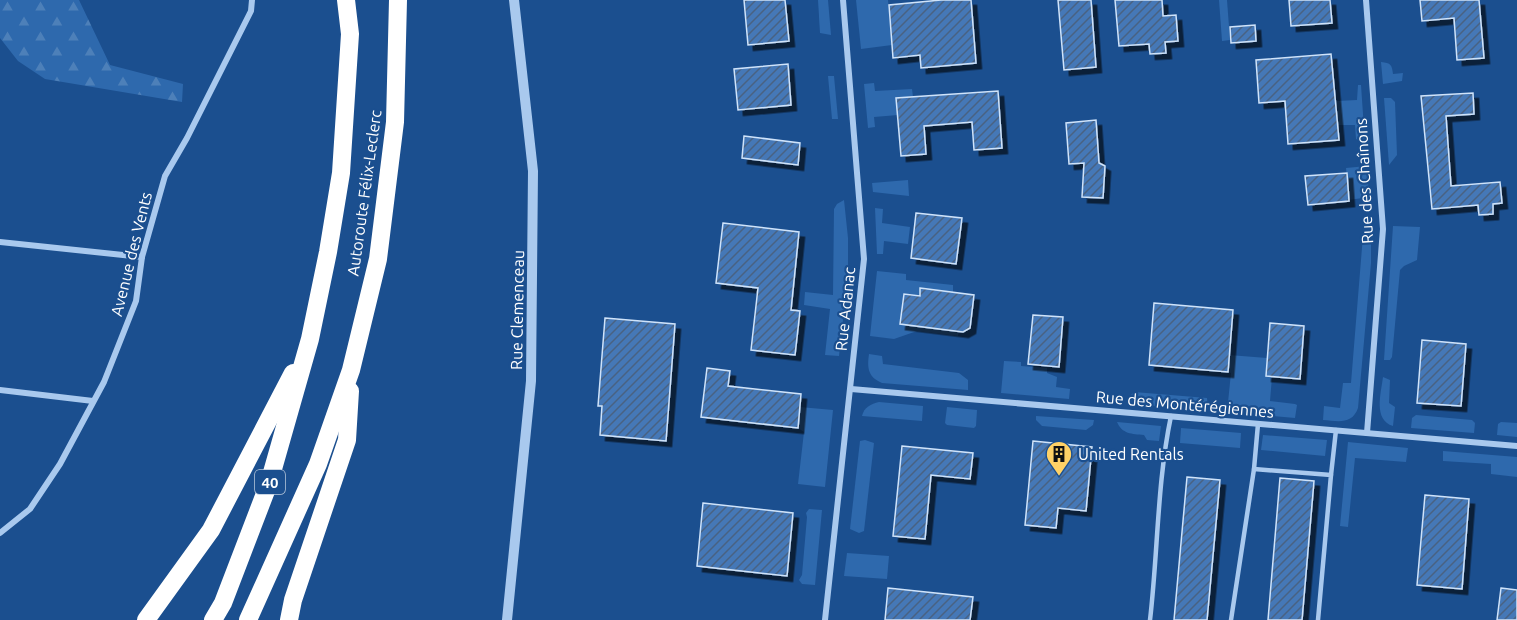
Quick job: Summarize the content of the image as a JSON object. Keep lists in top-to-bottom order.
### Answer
{
  "streets": {
    "highway": ["Autoroute Félix-Leclerc", "40"],
    "street": [
      "Rue des Chaînons",
      "Avenue des Vents",
      "Rue Adanac",
      "Rue Clemenceau",
      "Rue des Montérégiennes"
    ]
  },
  "crossings": [
    ["Rue des Chaînons", "Rue des Montérégiennes"],
    ["Rue Adanac", "Rue des Montérégiennes"]
  ],
  "places": {
    "building": ["United Rentals"]
  }
}
